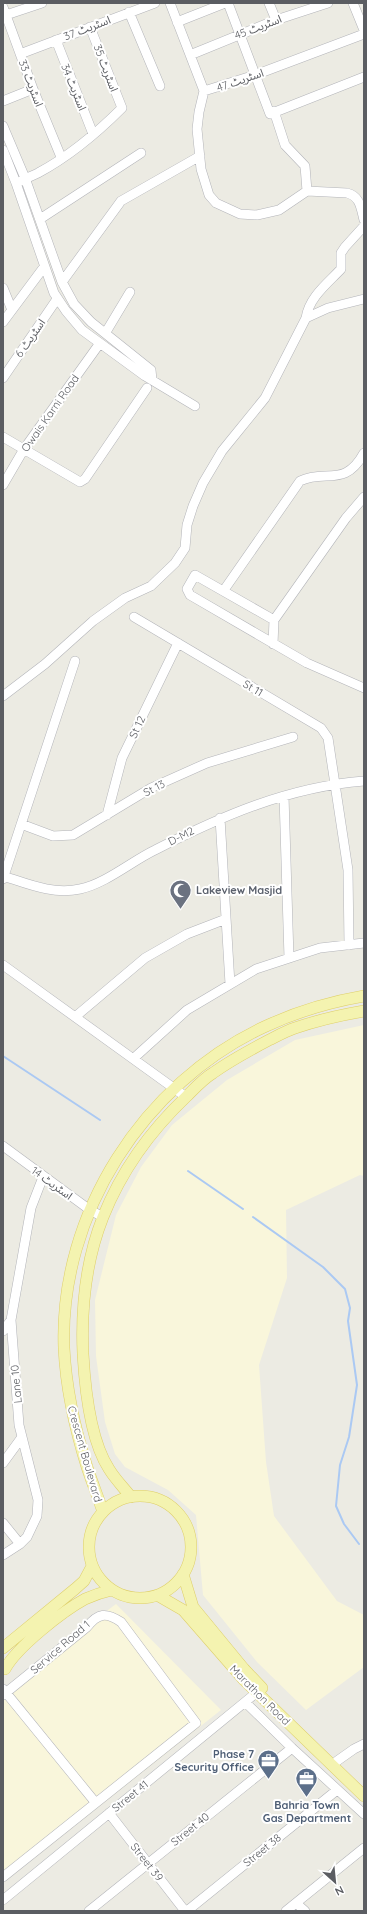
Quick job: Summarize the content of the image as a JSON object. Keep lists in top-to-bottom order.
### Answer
{
  "streets": {
    "main road": ["Crescent Boulevard", "Marathon Road"],
    "street": [
      "اسٹریٹ 45",
      "اسٹریٹ 37",
      "اسٹریٹ 35",
      "اسٹریٹ 47",
      "اسٹریٹ 33",
      "اسٹریٹ 34",
      "اسٹریٹ 6",
      "Owais Karni Road",
      "St 11",
      "St 12",
      "St 13",
      "D-M2",
      "اسٹریٹ 14",
      "Lane 10",
      "Service Road 1",
      "Street 41",
      "Street 40",
      "Street 38",
      "Street 39"
    ]
  },
  "crossings": [
    ["اسٹریٹ 45", "اسٹریٹ 47"],
    ["اسٹریٹ 37", "اسٹریٹ 35"],
    ["اسٹریٹ 37", "اسٹریٹ 33"],
    ["اسٹریٹ 37", "اسٹریٹ 34"],
    ["اسٹریٹ 35", "اسٹریٹ 34"],
    ["St 11", "St 12"],
    ["St 11", "D-M2"],
    ["St 12", "St 13"],
    ["اسٹریٹ 14", "Lane 10"],
    ["اسٹریٹ 14", "Crescent Boulevard"],
    ["Crescent Boulevard", "Marathon Road"],
    ["Marathon Road", "Street 41"],
    ["Street 41", "Street 39"],
    ["Street 40", "Street 39"],
    ["Street 38", "Street 39"]
  ],
  "places": {
    "mosque": ["Lakeview Masjid"],
    "office": ["Phase 7 Security Office", "Bahria Town Gas Department"]
  },
  "north": "bottom right"
}
